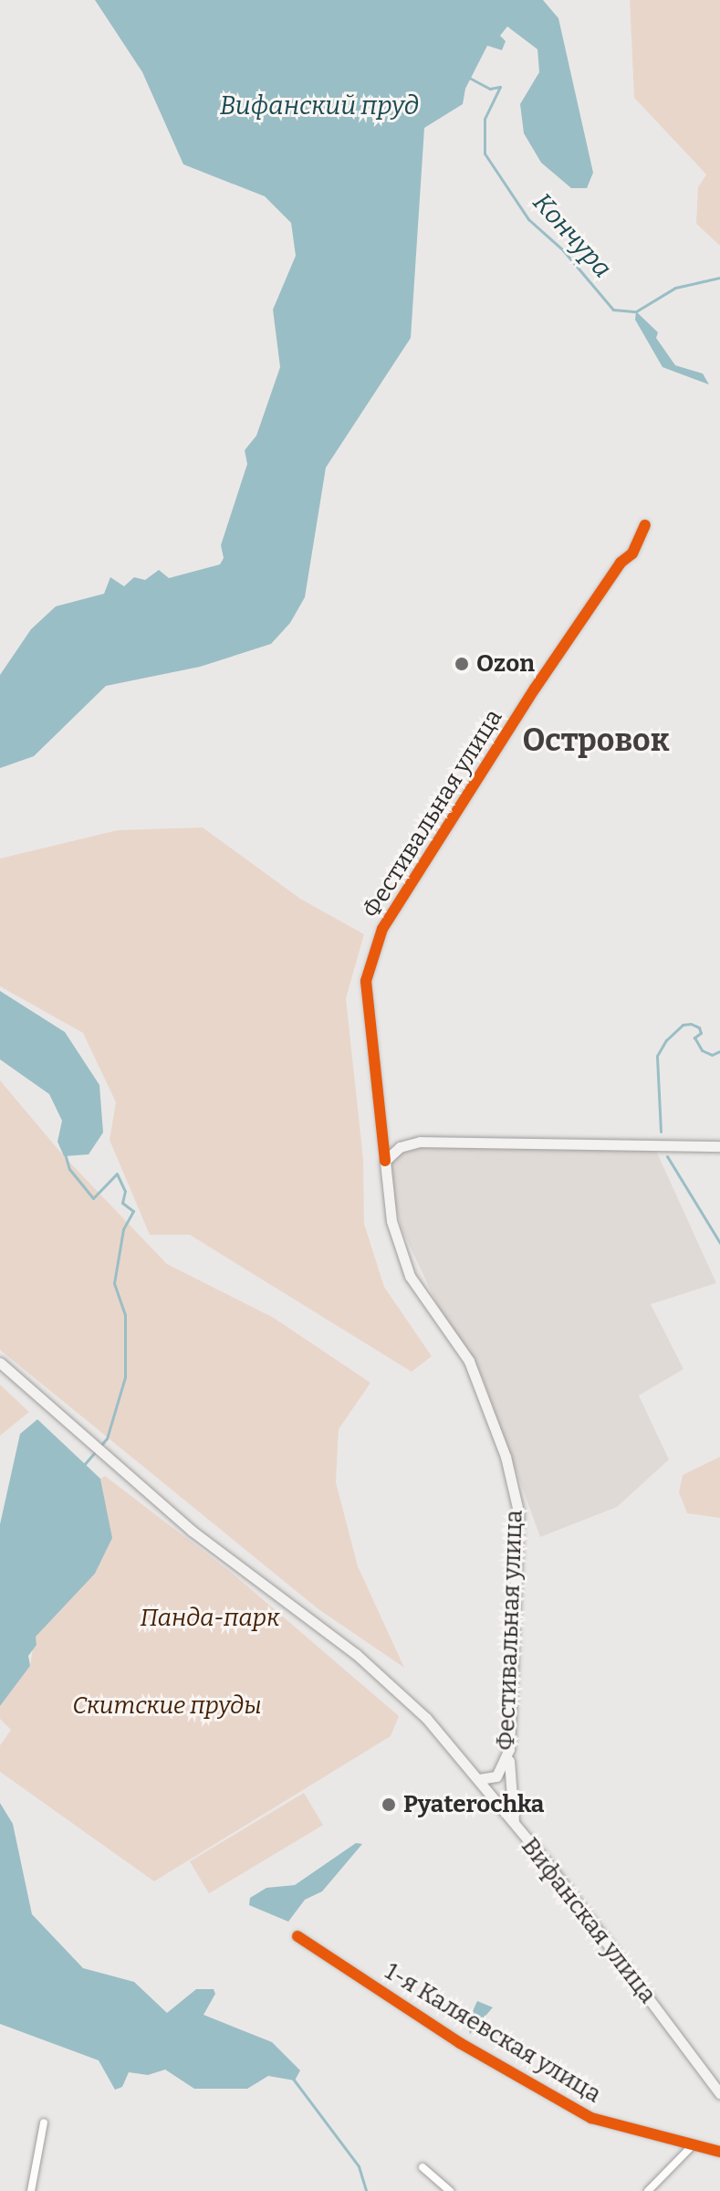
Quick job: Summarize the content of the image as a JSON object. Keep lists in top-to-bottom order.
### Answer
{
  "streets": {
    "main road": ["Фестивальная улица", "Вифанская улица"],
    "street": ["1-я Каляевская улица"]
  },
  "crossings": [
    ["Фестивальная улица", "Вифанская улица"]
  ],
  "districts": ["Островок"],
  "water": ["Вифанский пруд", "Кончура"],
  "parks": ["Панда-парк", "Скитские пруды"],
  "places": ["Ozon", "Pyaterochka"]
}
